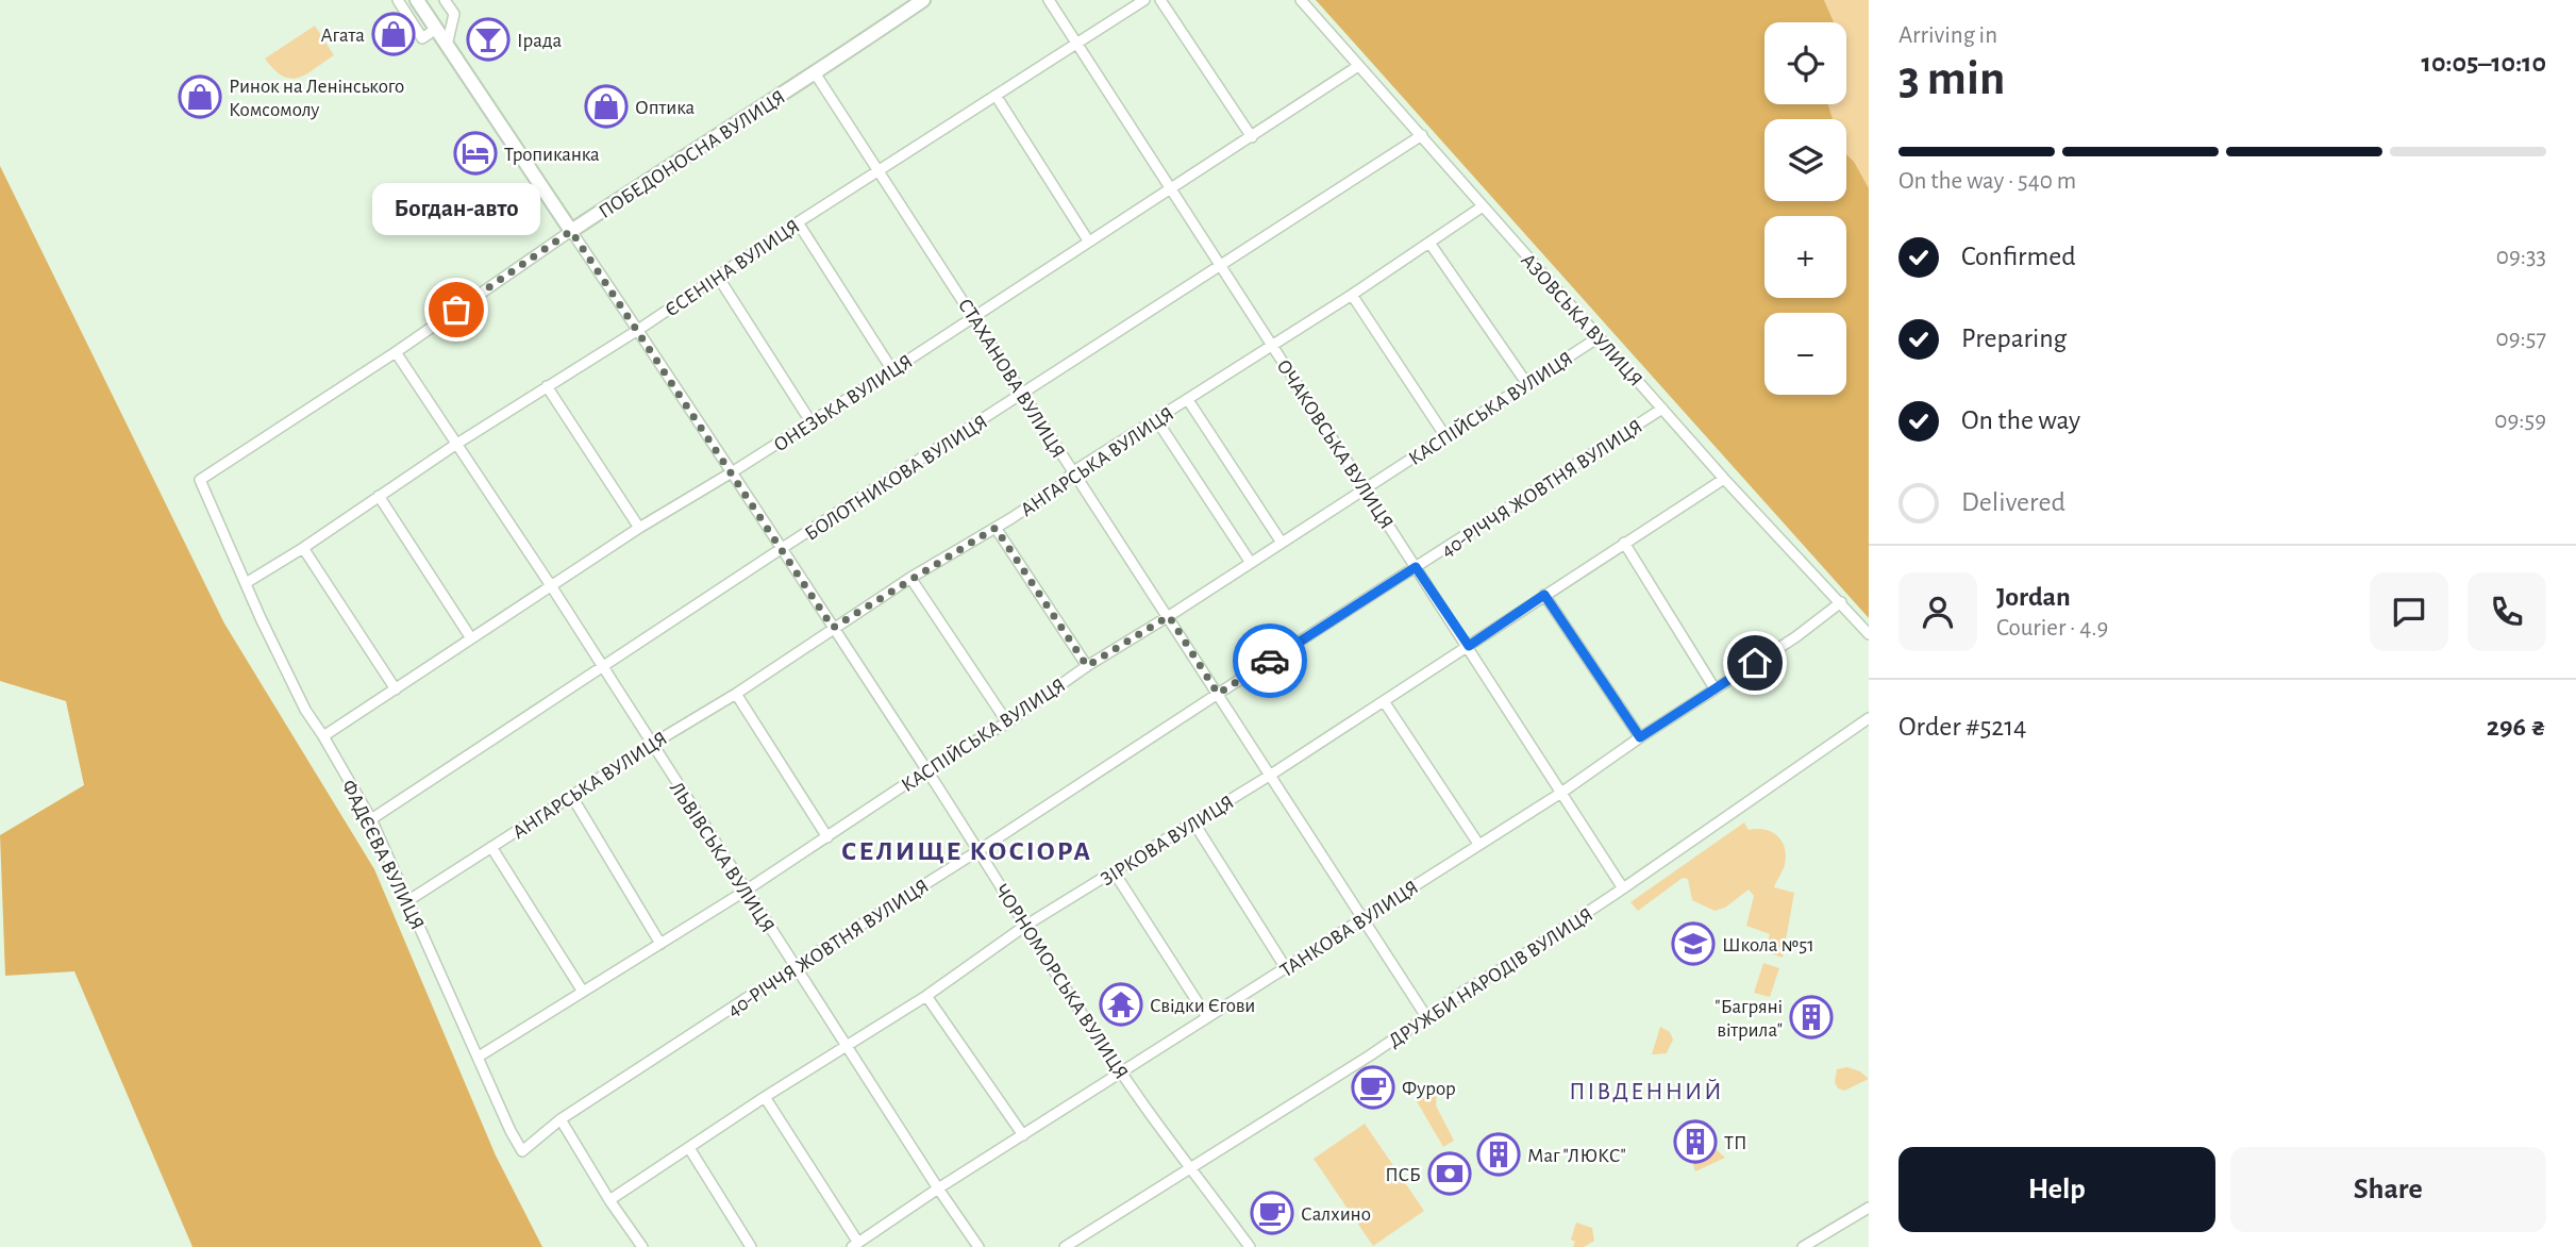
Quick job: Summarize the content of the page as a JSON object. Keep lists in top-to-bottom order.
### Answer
{
  "streets": {
    "street": [
      "ПОБЕДОНОСНА ВУЛИЦЯ",
      "ЄСЕНІНА ВУЛИЦЯ",
      "АЗОВСЬКА ВУЛИЦЯ",
      "СТАХАНОВА ВУЛИЦЯ",
      "ОНЕЗЬКА ВУЛИЦЯ",
      "КАСПІЙСЬКА ВУЛИЦЯ",
      "ОЧАКОВСЬКА ВУЛИЦЯ",
      "АНГАРСЬКА ВУЛИЦЯ",
      "БОЛОТНИКОВА ВУЛИЦЯ",
      "40-РІЧЧЯ ЖОВТНЯ ВУЛИЦЯ",
      "ЗІРКОВА ВУЛИЦЯ",
      "ФАДЄЄВА ВУЛИЦЯ",
      "ЛЬВІВСЬКА ВУЛИЦЯ",
      "ТАНКОВА ВУЛИЦЯ",
      "ДРУЖБИ НАРОДІВ ВУЛИЦЯ",
      "ЧОРНОМОРСЬКА ВУЛИЦЯ"
    ]
  },
  "crossings": [
    ["ПОБЕДОНОСНА ВУЛИЦЯ", "СТАХАНОВА ВУЛИЦЯ"],
    ["ПОБЕДОНОСНА ВУЛИЦЯ", "ФАДЄЄВА ВУЛИЦЯ"],
    ["ПОБЕДОНОСНА ВУЛИЦЯ", "ЛЬВІВСЬКА ВУЛИЦЯ"],
    ["ПОБЕДОНОСНА ВУЛИЦЯ", "ЧОРНОМОРСЬКА ВУЛИЦЯ"],
    ["ЄСЕНІНА ВУЛИЦЯ", "СТАХАНОВА ВУЛИЦЯ"],
    ["ЄСЕНІНА ВУЛИЦЯ", "ОЧАКОВСЬКА ВУЛИЦЯ"],
    ["ЄСЕНІНА ВУЛИЦЯ", "ФАДЄЄВА ВУЛИЦЯ"],
    ["ЄСЕНІНА ВУЛИЦЯ", "ЛЬВІВСЬКА ВУЛИЦЯ"],
    ["ЄСЕНІНА ВУЛИЦЯ", "ЧОРНОМОРСЬКА ВУЛИЦЯ"],
    ["АЗОВСЬКА ВУЛИЦЯ", "ОНЕЗЬКА ВУЛИЦЯ"],
    ["АЗОВСЬКА ВУЛИЦЯ", "КАСПІЙСЬКА ВУЛИЦЯ"],
    ["АЗОВСЬКА ВУЛИЦЯ", "АНГАРСЬКА ВУЛИЦЯ"],
    ["АЗОВСЬКА ВУЛИЦЯ", "БОЛОТНИКОВА ВУЛИЦЯ"],
    ["АЗОВСЬКА ВУЛИЦЯ", "40-РІЧЧЯ ЖОВТНЯ ВУЛИЦЯ"],
    ["АЗОВСЬКА ВУЛИЦЯ", "ЗІРКОВА ВУЛИЦЯ"],
    ["АЗОВСЬКА ВУЛИЦЯ", "ТАНКОВА ВУЛИЦЯ"],
    ["СТАХАНОВА ВУЛИЦЯ", "ОНЕЗЬКА ВУЛИЦЯ"],
    ["СТАХАНОВА ВУЛИЦЯ", "КАСПІЙСЬКА ВУЛИЦЯ"],
    ["СТАХАНОВА ВУЛИЦЯ", "АНГАРСЬКА ВУЛИЦЯ"],
    ["СТАХАНОВА ВУЛИЦЯ", "БОЛОТНИКОВА ВУЛИЦЯ"],
    ["СТАХАНОВА ВУЛИЦЯ", "40-РІЧЧЯ ЖОВТНЯ ВУЛИЦЯ"],
    ["СТАХАНОВА ВУЛИЦЯ", "ЗІРКОВА ВУЛИЦЯ"],
    ["СТАХАНОВА ВУЛИЦЯ", "ТАНКОВА ВУЛИЦЯ"],
    ["СТАХАНОВА ВУЛИЦЯ", "ДРУЖБИ НАРОДІВ ВУЛИЦЯ"],
    ["ОНЕЗЬКА ВУЛИЦЯ", "ОЧАКОВСЬКА ВУЛИЦЯ"],
    ["ОНЕЗЬКА ВУЛИЦЯ", "ФАДЄЄВА ВУЛИЦЯ"],
    ["ОНЕЗЬКА ВУЛИЦЯ", "ЛЬВІВСЬКА ВУЛИЦЯ"],
    ["ОНЕЗЬКА ВУЛИЦЯ", "ЧОРНОМОРСЬКА ВУЛИЦЯ"],
    ["КАСПІЙСЬКА ВУЛИЦЯ", "ОЧАКОВСЬКА ВУЛИЦЯ"],
    ["КАСПІЙСЬКА ВУЛИЦЯ", "ФАДЄЄВА ВУЛИЦЯ"],
    ["КАСПІЙСЬКА ВУЛИЦЯ", "ЛЬВІВСЬКА ВУЛИЦЯ"],
    ["КАСПІЙСЬКА ВУЛИЦЯ", "ЧОРНОМОРСЬКА ВУЛИЦЯ"],
    ["ОЧАКОВСЬКА ВУЛИЦЯ", "АНГАРСЬКА ВУЛИЦЯ"],
    ["ОЧАКОВСЬКА ВУЛИЦЯ", "БОЛОТНИКОВА ВУЛИЦЯ"],
    ["ОЧАКОВСЬКА ВУЛИЦЯ", "40-РІЧЧЯ ЖОВТНЯ ВУЛИЦЯ"],
    ["ОЧАКОВСЬКА ВУЛИЦЯ", "ЗІРКОВА ВУЛИЦЯ"],
    ["ОЧАКОВСЬКА ВУЛИЦЯ", "ТАНКОВА ВУЛИЦЯ"],
    ["ОЧАКОВСЬКА ВУЛИЦЯ", "ДРУЖБИ НАРОДІВ ВУЛИЦЯ"],
    ["АНГАРСЬКА ВУЛИЦЯ", "ФАДЄЄВА ВУЛИЦЯ"],
    ["АНГАРСЬКА ВУЛИЦЯ", "ЛЬВІВСЬКА ВУЛИЦЯ"],
    ["АНГАРСЬКА ВУЛИЦЯ", "ЧОРНОМОРСЬКА ВУЛИЦЯ"],
    ["БОЛОТНИКОВА ВУЛИЦЯ", "ФАДЄЄВА ВУЛИЦЯ"],
    ["БОЛОТНИКОВА ВУЛИЦЯ", "ЛЬВІВСЬКА ВУЛИЦЯ"],
    ["БОЛОТНИКОВА ВУЛИЦЯ", "ЧОРНОМОРСЬКА ВУЛИЦЯ"],
    ["40-РІЧЧЯ ЖОВТНЯ ВУЛИЦЯ", "ФАДЄЄВА ВУЛИЦЯ"],
    ["40-РІЧЧЯ ЖОВТНЯ ВУЛИЦЯ", "ЛЬВІВСЬКА ВУЛИЦЯ"],
    ["40-РІЧЧЯ ЖОВТНЯ ВУЛИЦЯ", "ЧОРНОМОРСЬКА ВУЛИЦЯ"],
    ["ЗІРКОВА ВУЛИЦЯ", "ЛЬВІВСЬКА ВУЛИЦЯ"],
    ["ЗІРКОВА ВУЛИЦЯ", "ЧОРНОМОРСЬКА ВУЛИЦЯ"],
    ["ЛЬВІВСЬКА ВУЛИЦЯ", "ТАНКОВА ВУЛИЦЯ"],
    ["ТАНКОВА ВУЛИЦЯ", "ЧОРНОМОРСЬКА ВУЛИЦЯ"],
    ["ДРУЖБИ НАРОДІВ ВУЛИЦЯ", "ЧОРНОМОРСЬКА ВУЛИЦЯ"]
  ],
  "districts": ["СЕЛИЩЕ КОСІОРА", "ПІВДЕННИЙ"],
  "places": {
    "shop": ["Агата", "Ринок на Ленінського Комсомолу", "Оптика"],
    "bar": ["Ірада"],
    "hotel": ["Тропиканка"],
    "other": ["Богдан-авто"],
    "school or university": ["Школа №51"],
    "temple": ["Свідки Єгови"],
    "building": ["\"Багряні вітрила\"", "ТП", "Маг \"ЛЮКС\""],
    "cafe": ["Фурор", "Салхино"],
    "bank": ["ПСБ"]
  },
  "page": {
    "heading": ["3 min", "Arriving in", "10:05–10:10"],
    "panel": [
      "Jordan",
      "Courier · 4.9",
      "Order #5214",
      "296 ₴"
    ],
    "map_buttons": ["+", "−"],
    "bar": "On the way · 540 m",
    "bubble": "Богдан-авто",
    "list": [
      ["Confirmed", "09:33"],
      ["Preparing", "09:57"],
      ["On the way", "09:59"],
      "Delivered"
    ],
    "buttons": ["Help", "Share"]
  }
}
